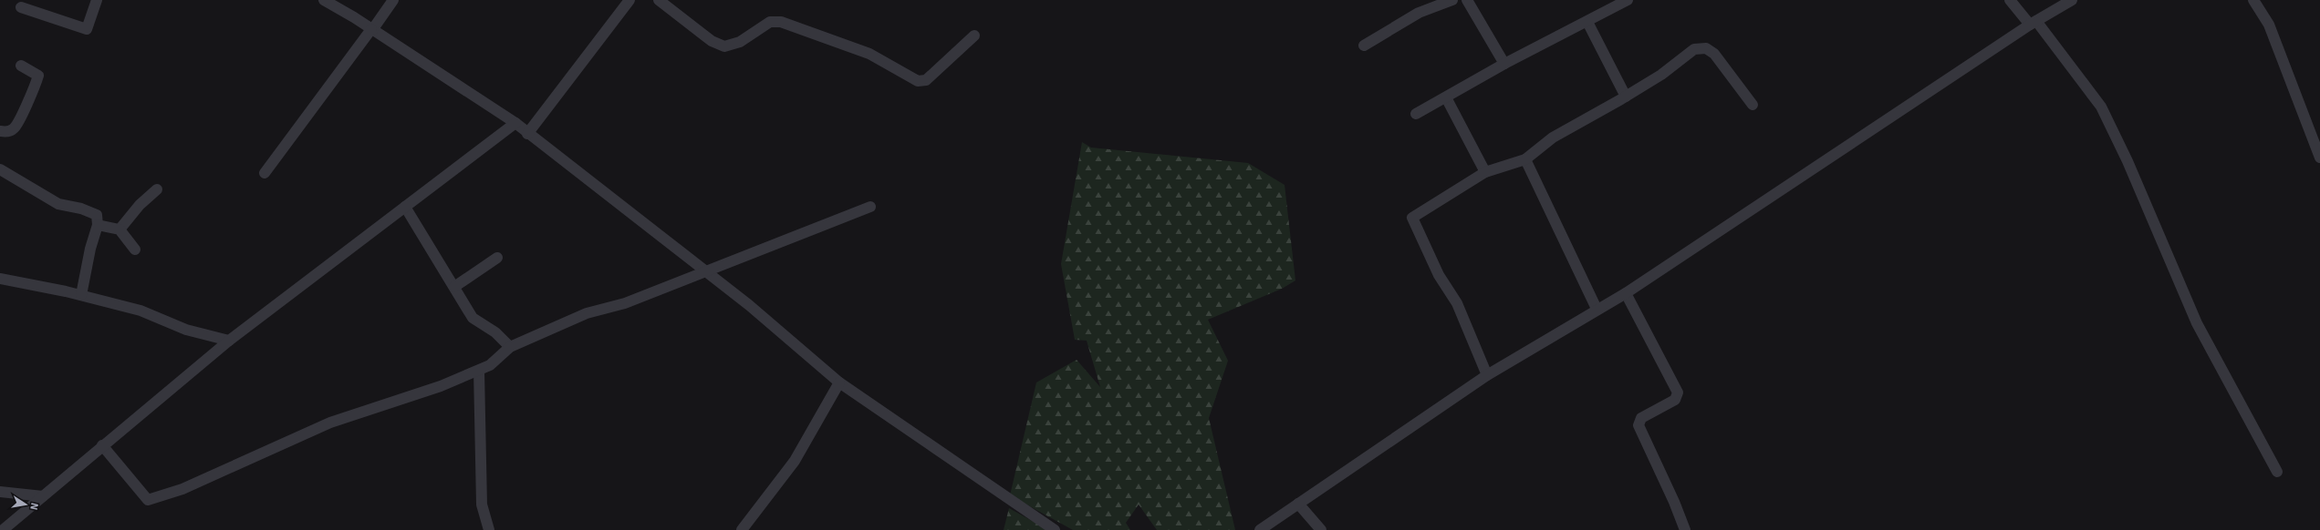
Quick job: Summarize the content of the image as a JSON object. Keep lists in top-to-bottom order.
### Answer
{
  "north": "right"
}
